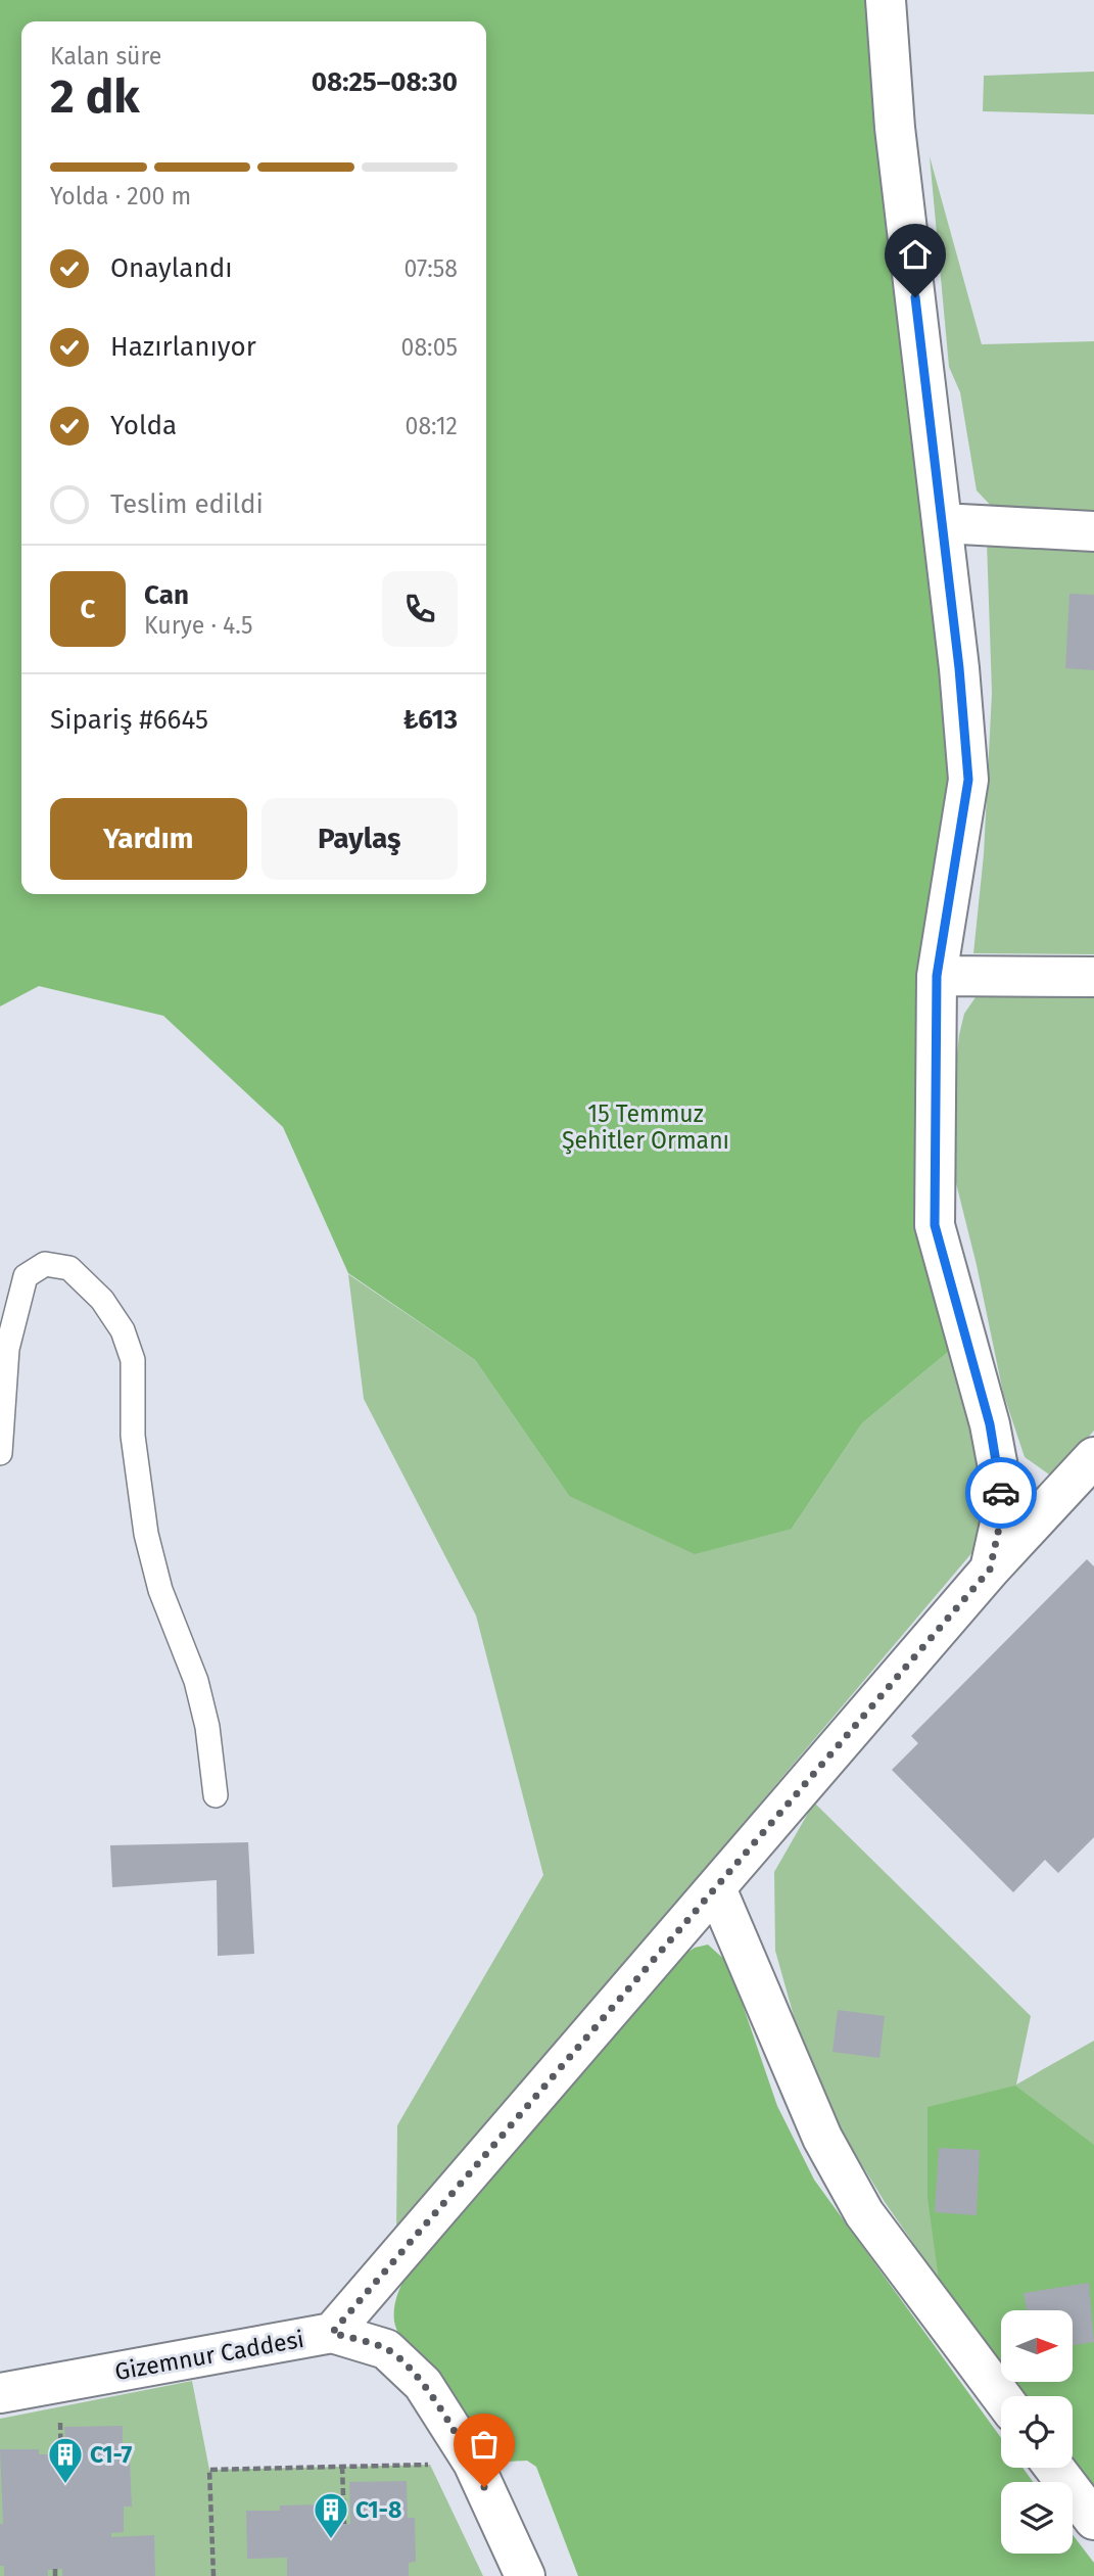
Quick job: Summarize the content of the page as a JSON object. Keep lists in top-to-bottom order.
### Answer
{
  "streets": {
    "street": ["Gizemnur Caddesi"]
  },
  "parks": ["15 Temmuz Şehitler Ormanı"],
  "places": {
    "building": ["C1-7", "C1-8"]
  },
  "north": "right",
  "page": {
    "heading": ["2 dk", "Kalan süre", "08:25–08:30"],
    "panel": [
      "Can",
      "Kurye · 4.5",
      "Sipariş #6645",
      "₺613"
    ],
    "bar": "Yolda · 200 m",
    "list": [
      ["Onaylandı", "07:58"],
      ["Hazırlanıyor", "08:05"],
      ["Yolda", "08:12"],
      "Teslim edildi"
    ],
    "round": "C",
    "buttons": ["Yardım", "Paylaş"]
  }
}
